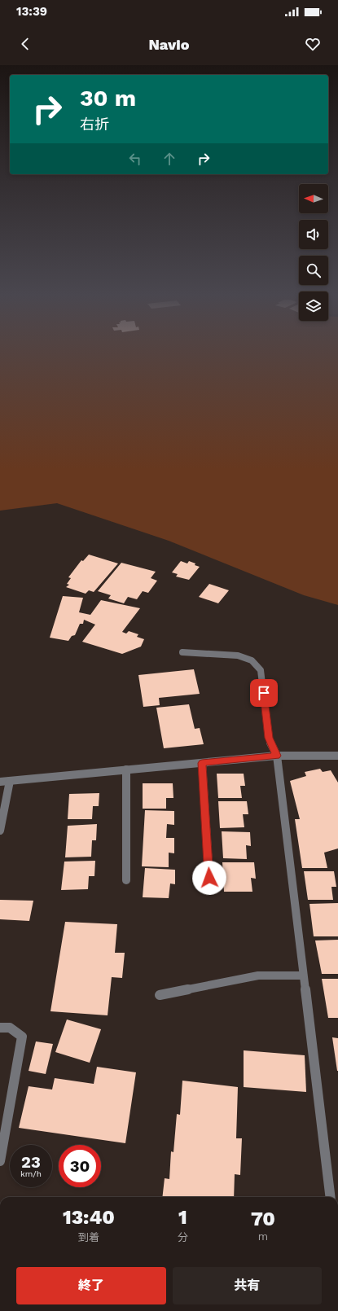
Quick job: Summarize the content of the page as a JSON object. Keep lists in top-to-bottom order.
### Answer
{
  "north": "left",
  "page": {
    "status": "13:39",
    "header": "Navio",
    "turn": ["30 m", "右折"],
    "speed": "23 km/h",
    "limit": "30",
    "eta": [
      "13:40",
      "到着",
      "1",
      "分",
      "70",
      "m"
    ],
    "buttons": ["終了", "共有"]
  }
}
